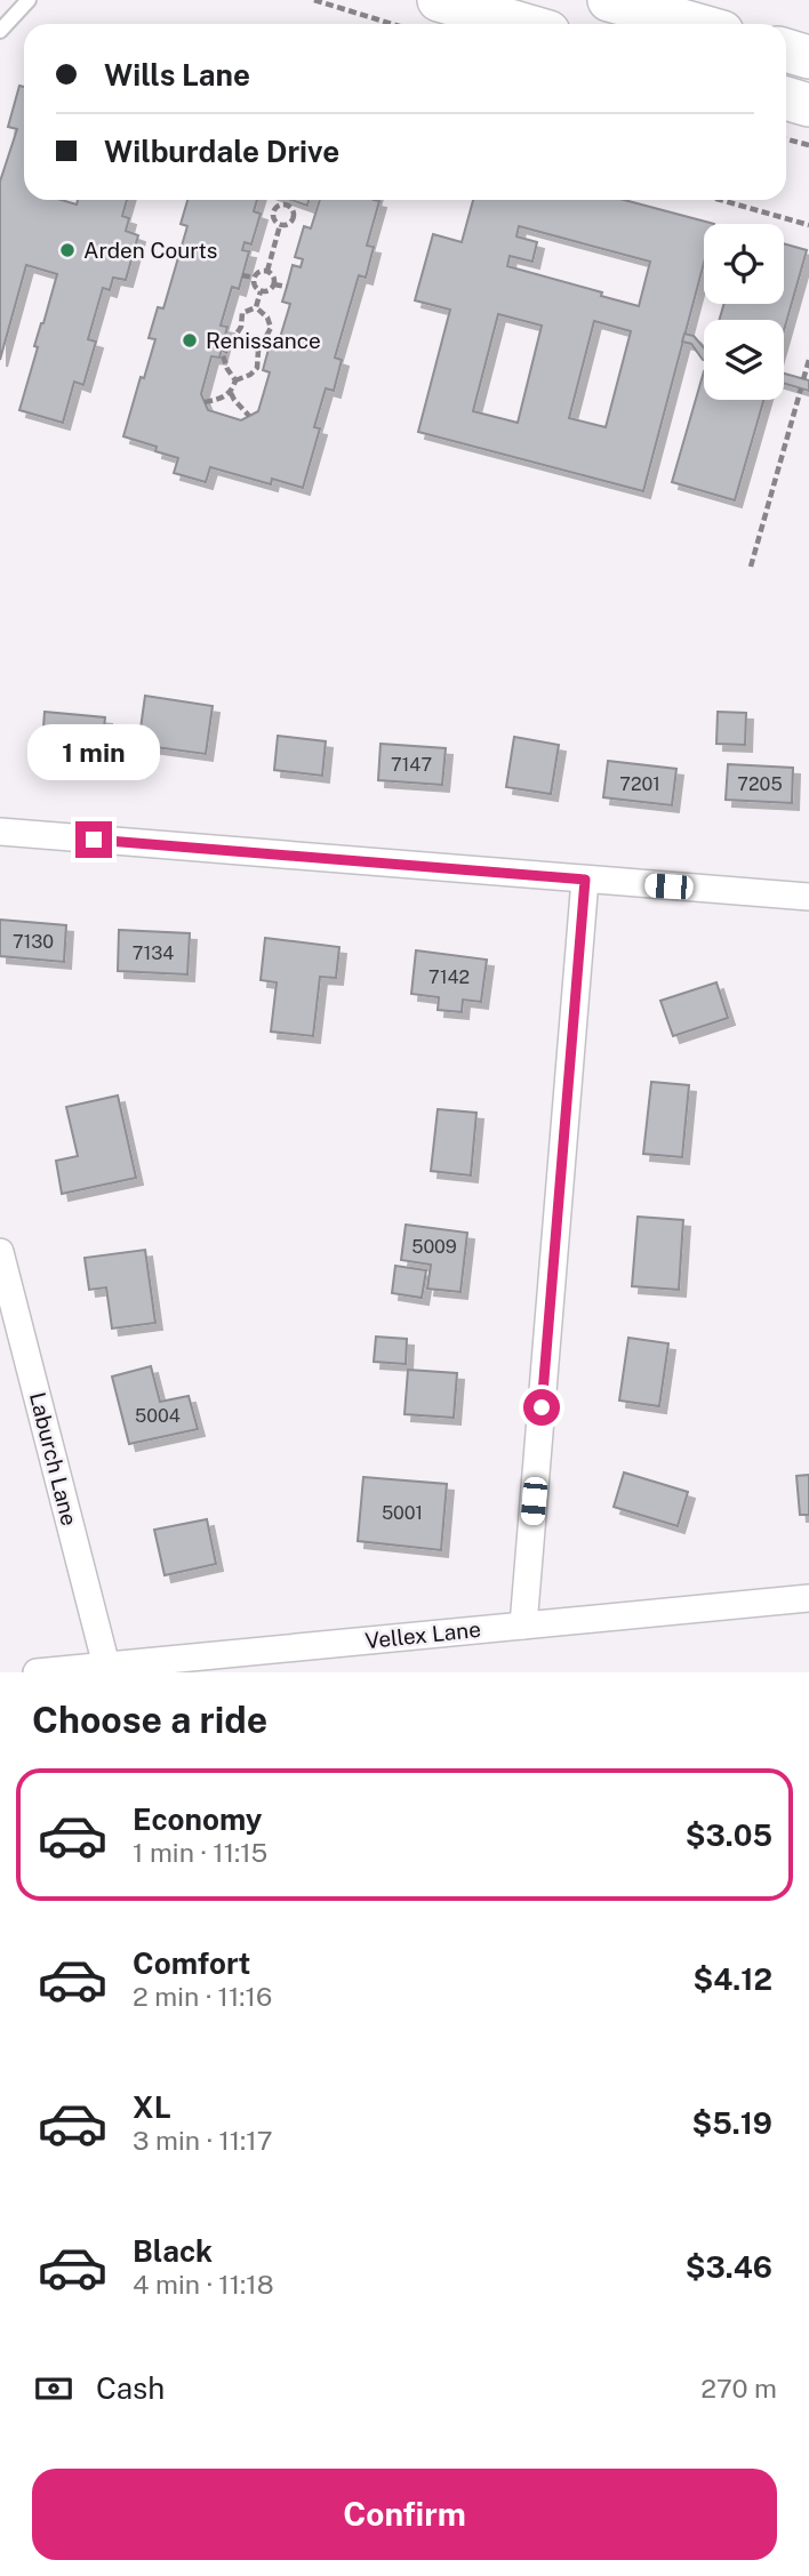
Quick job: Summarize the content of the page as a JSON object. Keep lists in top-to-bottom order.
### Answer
{
  "streets": {
    "street": ["Laburch Lane", "Vellex Lane"]
  },
  "crossings": [
    ["Laburch Lane", "Vellex Lane"]
  ],
  "places": ["Arden Courts", "Renissance"],
  "house_numbers": [
    "7147",
    "7201",
    "7205",
    "7130",
    "7134",
    "7142",
    "5009",
    "5004",
    "5001"
  ],
  "page": {
    "banner": ["Wills Lane", "Wilburdale Drive"],
    "bubble": "1 min",
    "heading": "Choose a ride",
    "list": [
      {
        "name": "Economy",
        "note": "1 min · 11:15",
        "value": "$3.05"
      },
      {
        "name": "Comfort",
        "note": "2 min · 11:16",
        "value": "$4.12"
      },
      {
        "name": "XL",
        "note": "3 min · 11:17",
        "value": "$5.19"
      },
      {
        "name": "Black",
        "note": "4 min · 11:18",
        "value": "$3.46"
      }
    ],
    "pay": ["Cash", "270 m"],
    "buttons": "Confirm"
  }
}
